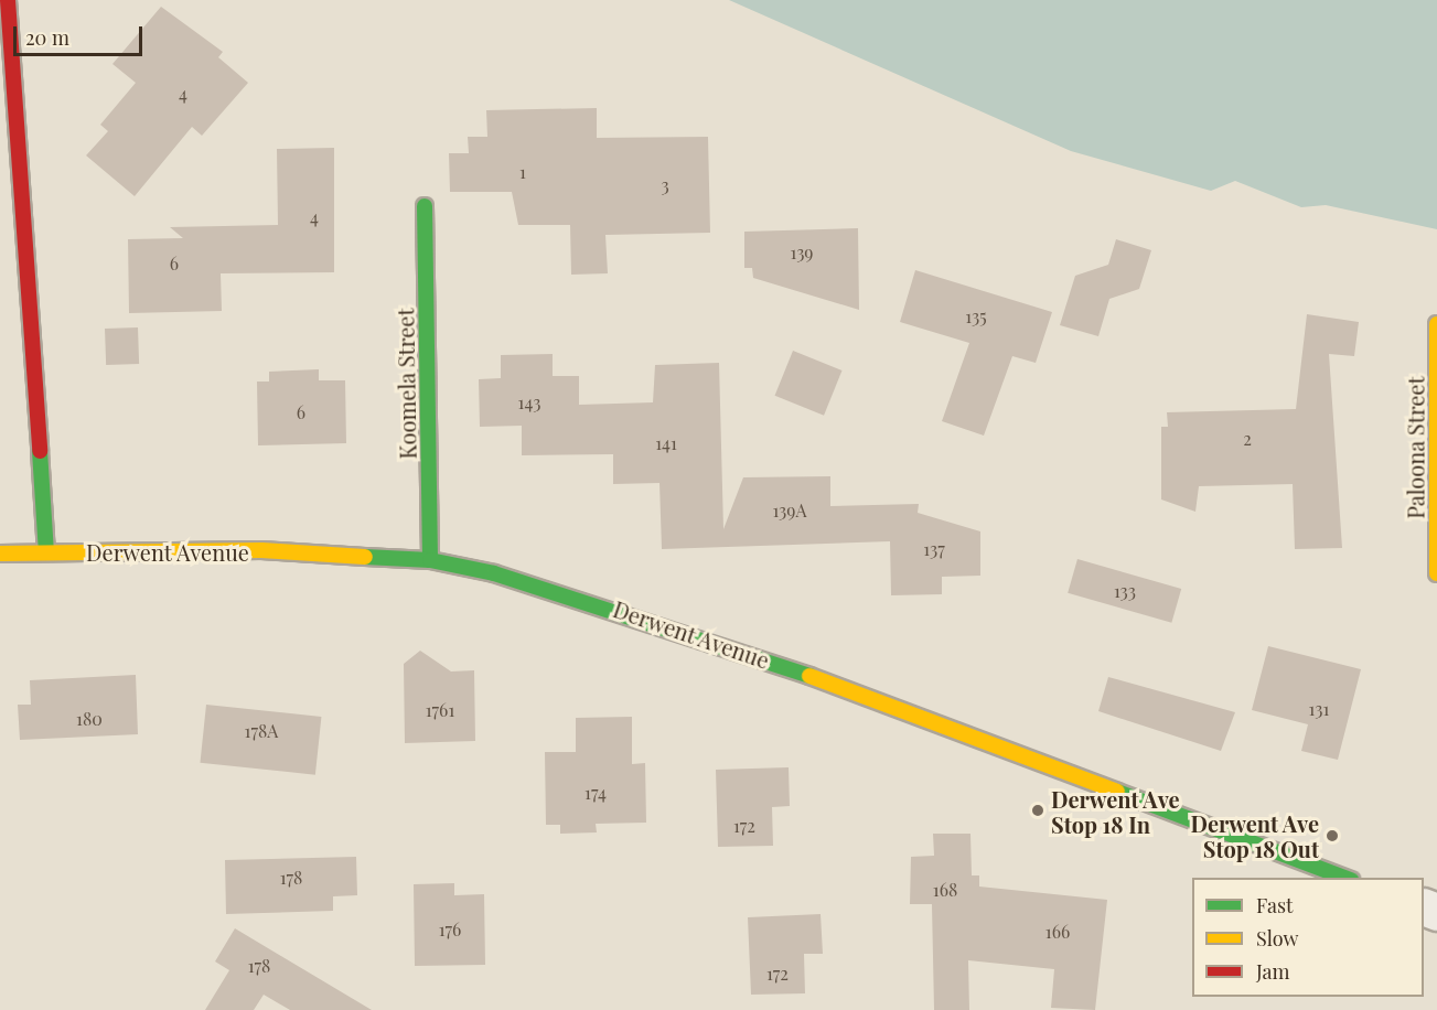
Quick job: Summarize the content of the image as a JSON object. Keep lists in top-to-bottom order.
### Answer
{
  "streets": {
    "street": ["Koomela Street", "Paloona Street", "Derwent Avenue"]
  },
  "crossings": [
    ["Koomela Street", "Derwent Avenue"]
  ],
  "places": ["Derwent Ave Stop 18 In", "Derwent Ave Stop 18 Out"],
  "house_numbers": [
    "4",
    "1",
    "3",
    "4",
    "139",
    "6",
    "135",
    "143",
    "6",
    "2",
    "141",
    "139A",
    "137",
    "133",
    "131",
    "1761",
    "180",
    "178A",
    "174",
    "172",
    "178",
    "168",
    "176",
    "166",
    "178",
    "172"
  ],
  "legend": ["Fast", "Slow", "Jam"],
  "scale_bar": "20 m"
}
